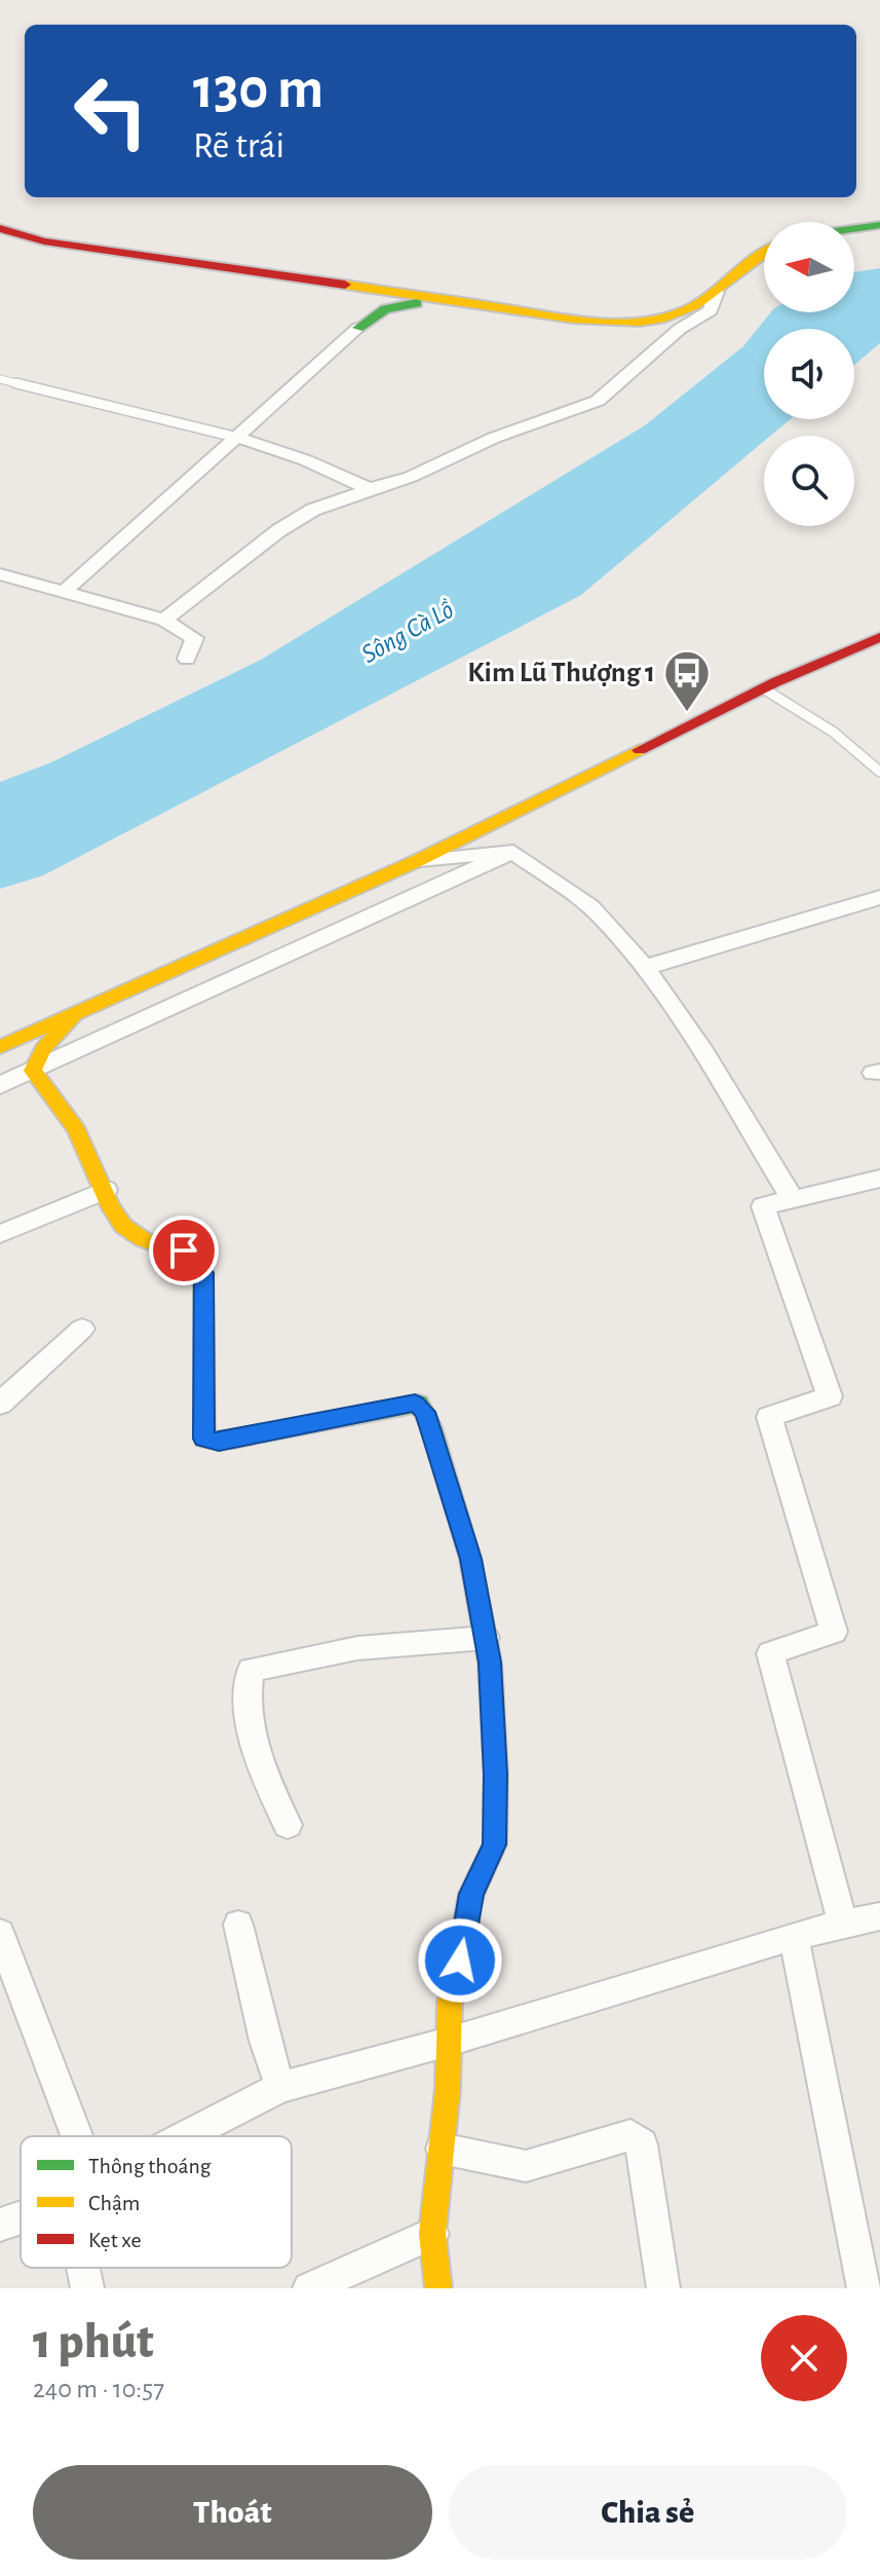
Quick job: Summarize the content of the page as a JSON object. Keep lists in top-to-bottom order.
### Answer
{
  "water": ["Sông Cà Lồ"],
  "places": {
    "bus stop": ["Kim Lũ Thượng 1"]
  },
  "legend": ["Thông thoáng", "Chậm", "Kẹt xe"],
  "north": "left",
  "page": {
    "turn": ["130 m", "Rẽ trái"],
    "heading": ["1 phút", "240 m · 10:57"],
    "buttons": ["Thoát", "Chia sẻ"]
  }
}
